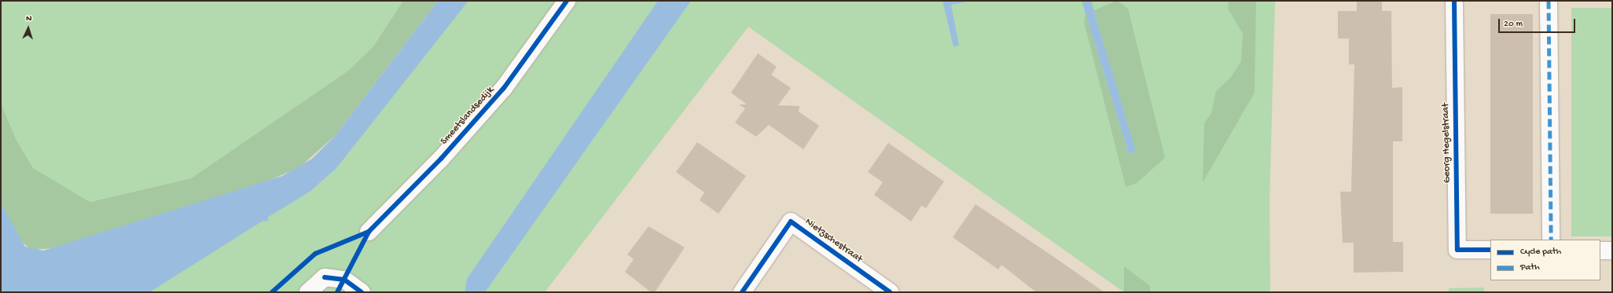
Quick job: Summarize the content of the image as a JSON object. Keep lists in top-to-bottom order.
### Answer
{
  "streets": {
    "street": ["Smeetslandsedijk", "Georg Hegelstraat", "Nietzschestraat"]
  },
  "legend": ["Cycle path", "Path"],
  "scale_bar": "20 m",
  "north": "top"
}
